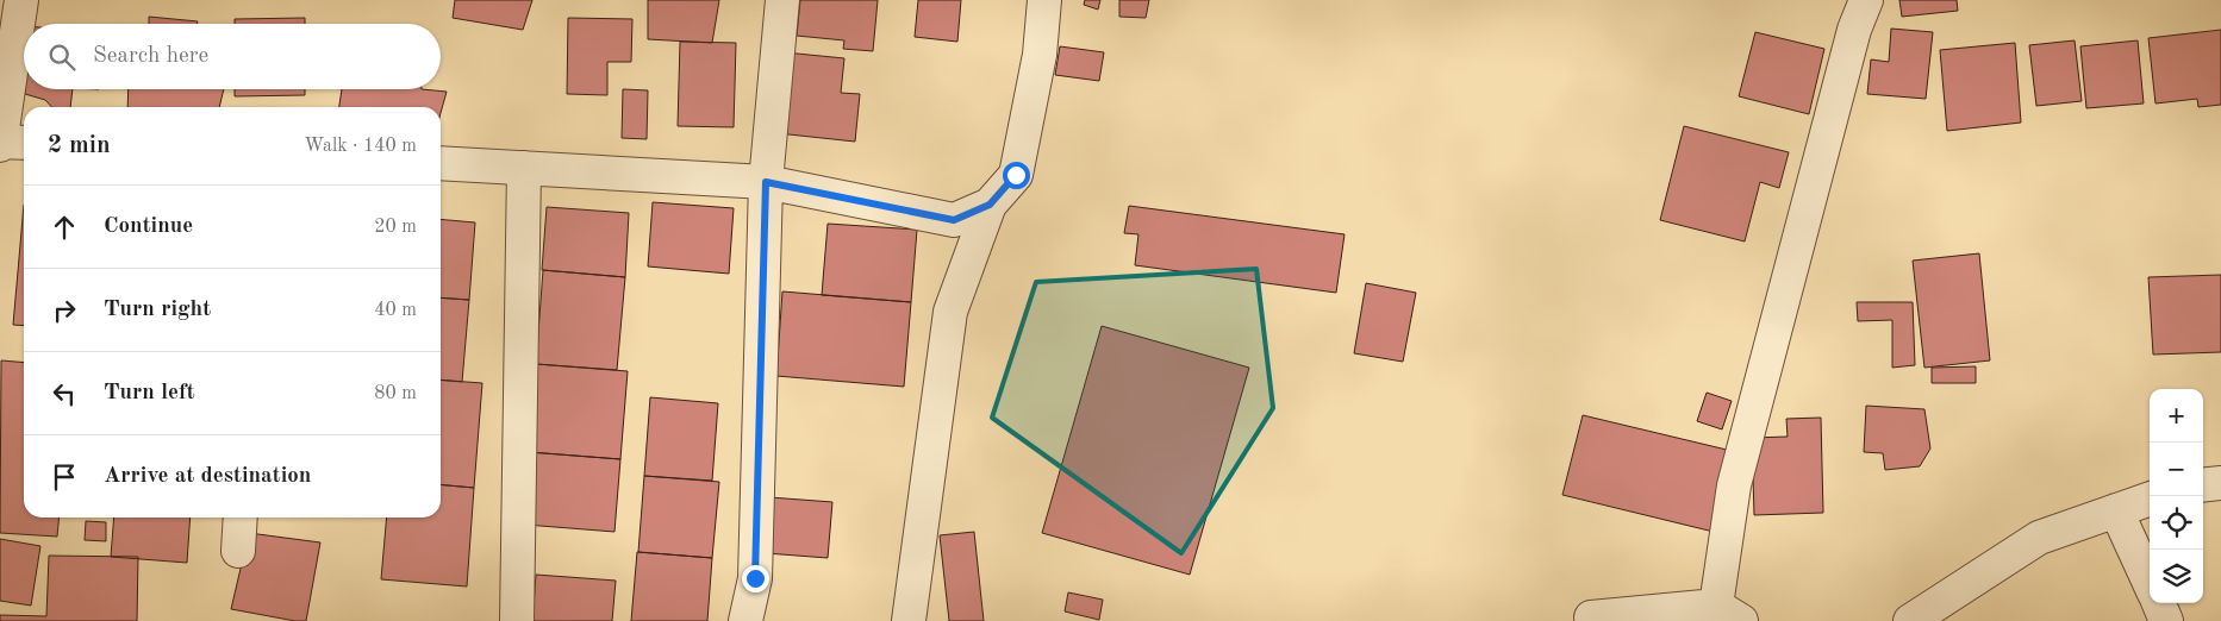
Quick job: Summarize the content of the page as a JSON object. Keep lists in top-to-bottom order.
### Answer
{
  "page": {
    "search": "Search here",
    "heading": ["2 min", "Walk · 140 m"],
    "list": [
      ["Continue", "20 m"],
      ["Turn right", "40 m"],
      ["Turn left", "80 m"],
      "Arrive at destination"
    ],
    "map_buttons": ["+", "−"]
  }
}
